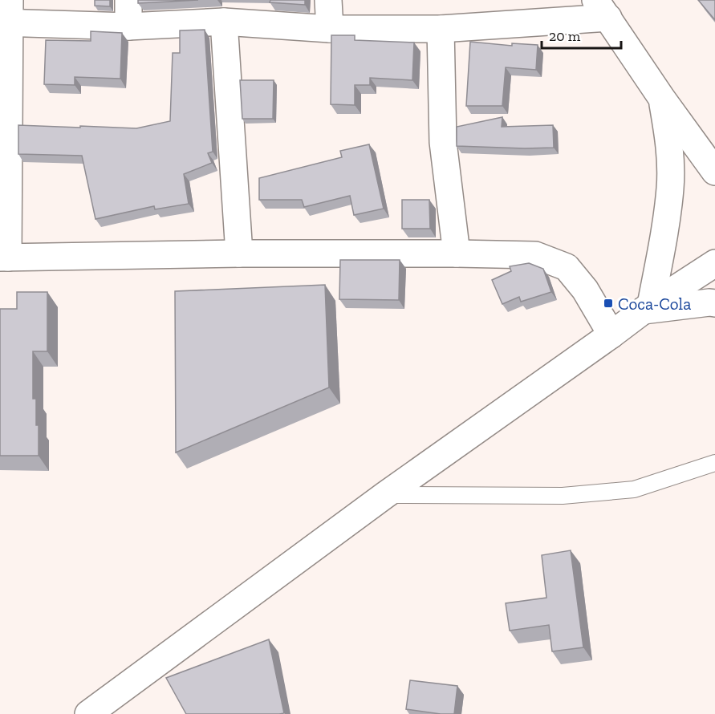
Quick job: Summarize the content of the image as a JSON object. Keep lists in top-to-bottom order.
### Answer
{
  "places": {
    "transit": ["Coca-Cola"]
  },
  "scale_bar": "20 m"
}
